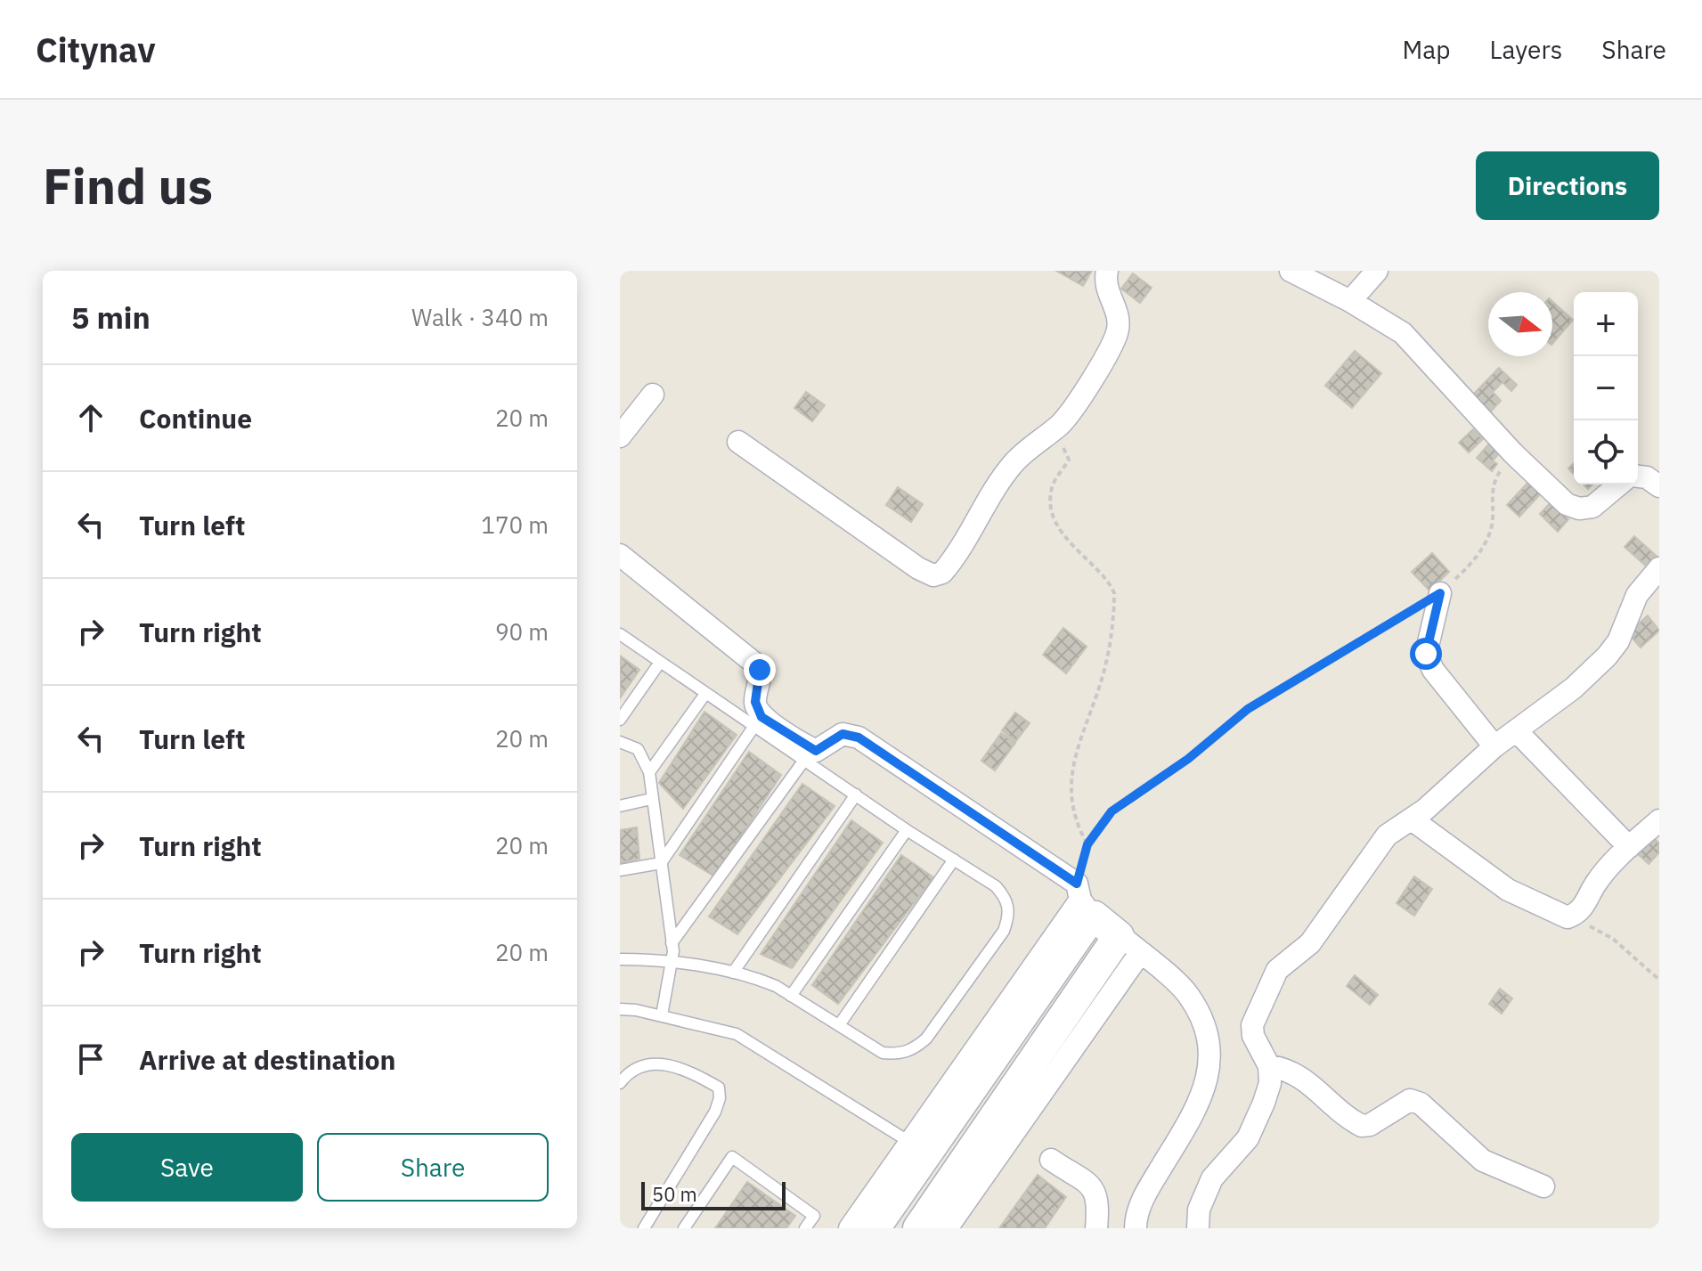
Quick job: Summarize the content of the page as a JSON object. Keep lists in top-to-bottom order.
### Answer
{
  "scale_bar": "50 m",
  "north": "right",
  "page": {
    "header": "Citynav",
    "nav": ["Map", "Layers", "Share"],
    "buttons": [
      "Directions",
      ["Save", "Share"]
    ],
    "title": "Find us",
    "heading": ["5 min", "Walk · 340 m"],
    "map_buttons": ["+", "−"],
    "list": [
      ["Continue", "20 m"],
      ["Turn left", "170 m"],
      ["Turn right", "90 m"],
      ["Turn left", "20 m"],
      ["Turn right", "20 m"],
      ["Turn right", "20 m"],
      "Arrive at destination"
    ],
    "scale": "50 m"
  }
}
